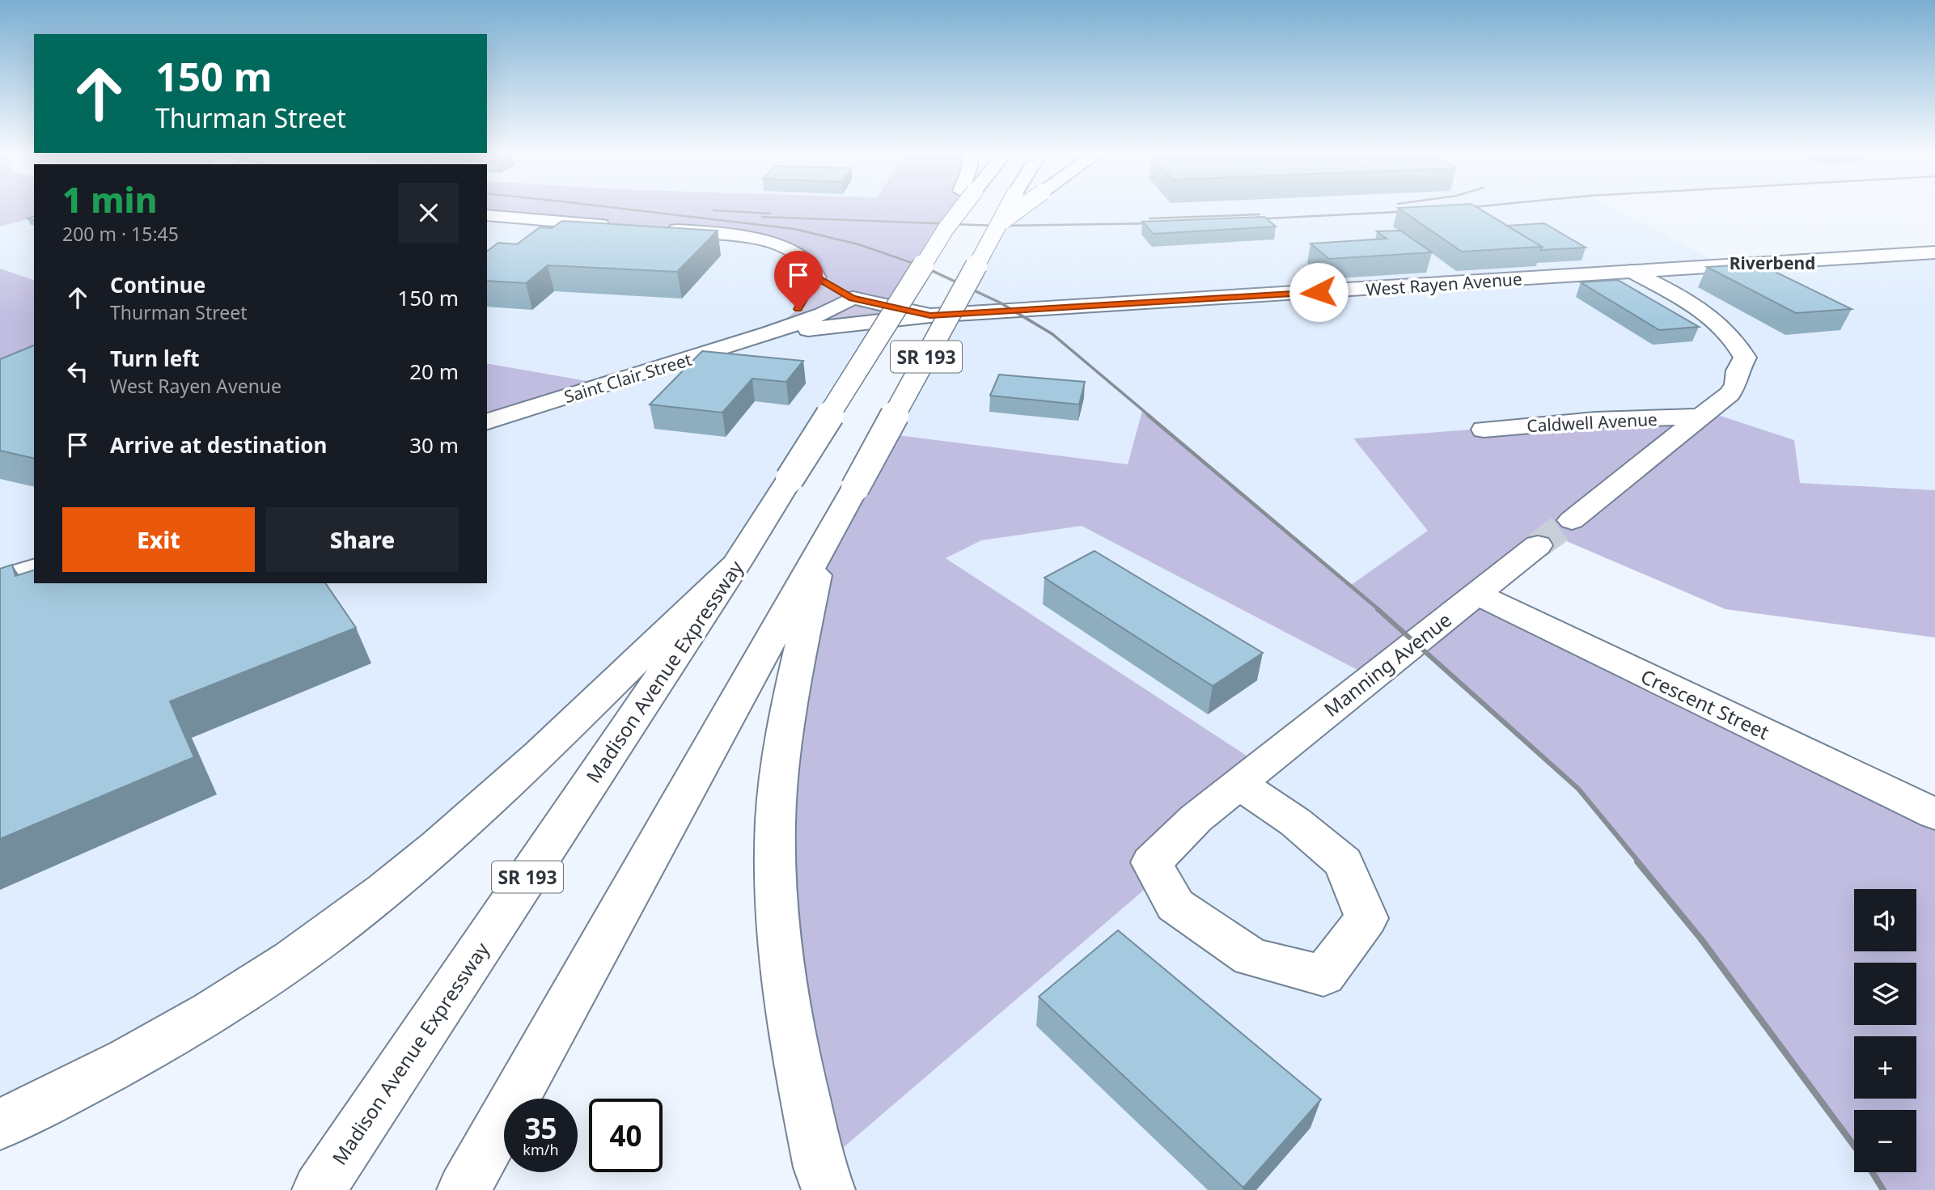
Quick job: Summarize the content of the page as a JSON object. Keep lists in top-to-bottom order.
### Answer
{
  "streets": {
    "main road": [
      "West Rayen Avenue",
      "SR 193",
      "Saint Clair Street",
      "Caldwell Avenue",
      "Manning Avenue",
      "Madison Avenue Expressway",
      "Crescent Street"
    ]
  },
  "crossings": [
    ["West Rayen Avenue", "Saint Clair Street"],
    ["Manning Avenue", "Crescent Street"]
  ],
  "districts": ["Riverbend"],
  "page": {
    "turn": ["150 m", "Thurman Street"],
    "heading": ["1 min", "200 m · 15:45"],
    "list": [
      {
        "name": "Continue",
        "note": "Thurman Street",
        "value": "150 m"
      },
      {
        "name": "Turn left",
        "note": "West Rayen Avenue",
        "value": "20 m"
      },
      {
        "name": "Arrive at destination",
        "value": "30 m"
      }
    ],
    "buttons": ["Exit", "Share"],
    "map_buttons": ["+", "−"],
    "speed": "35 km/h",
    "limit": "40"
  }
}
